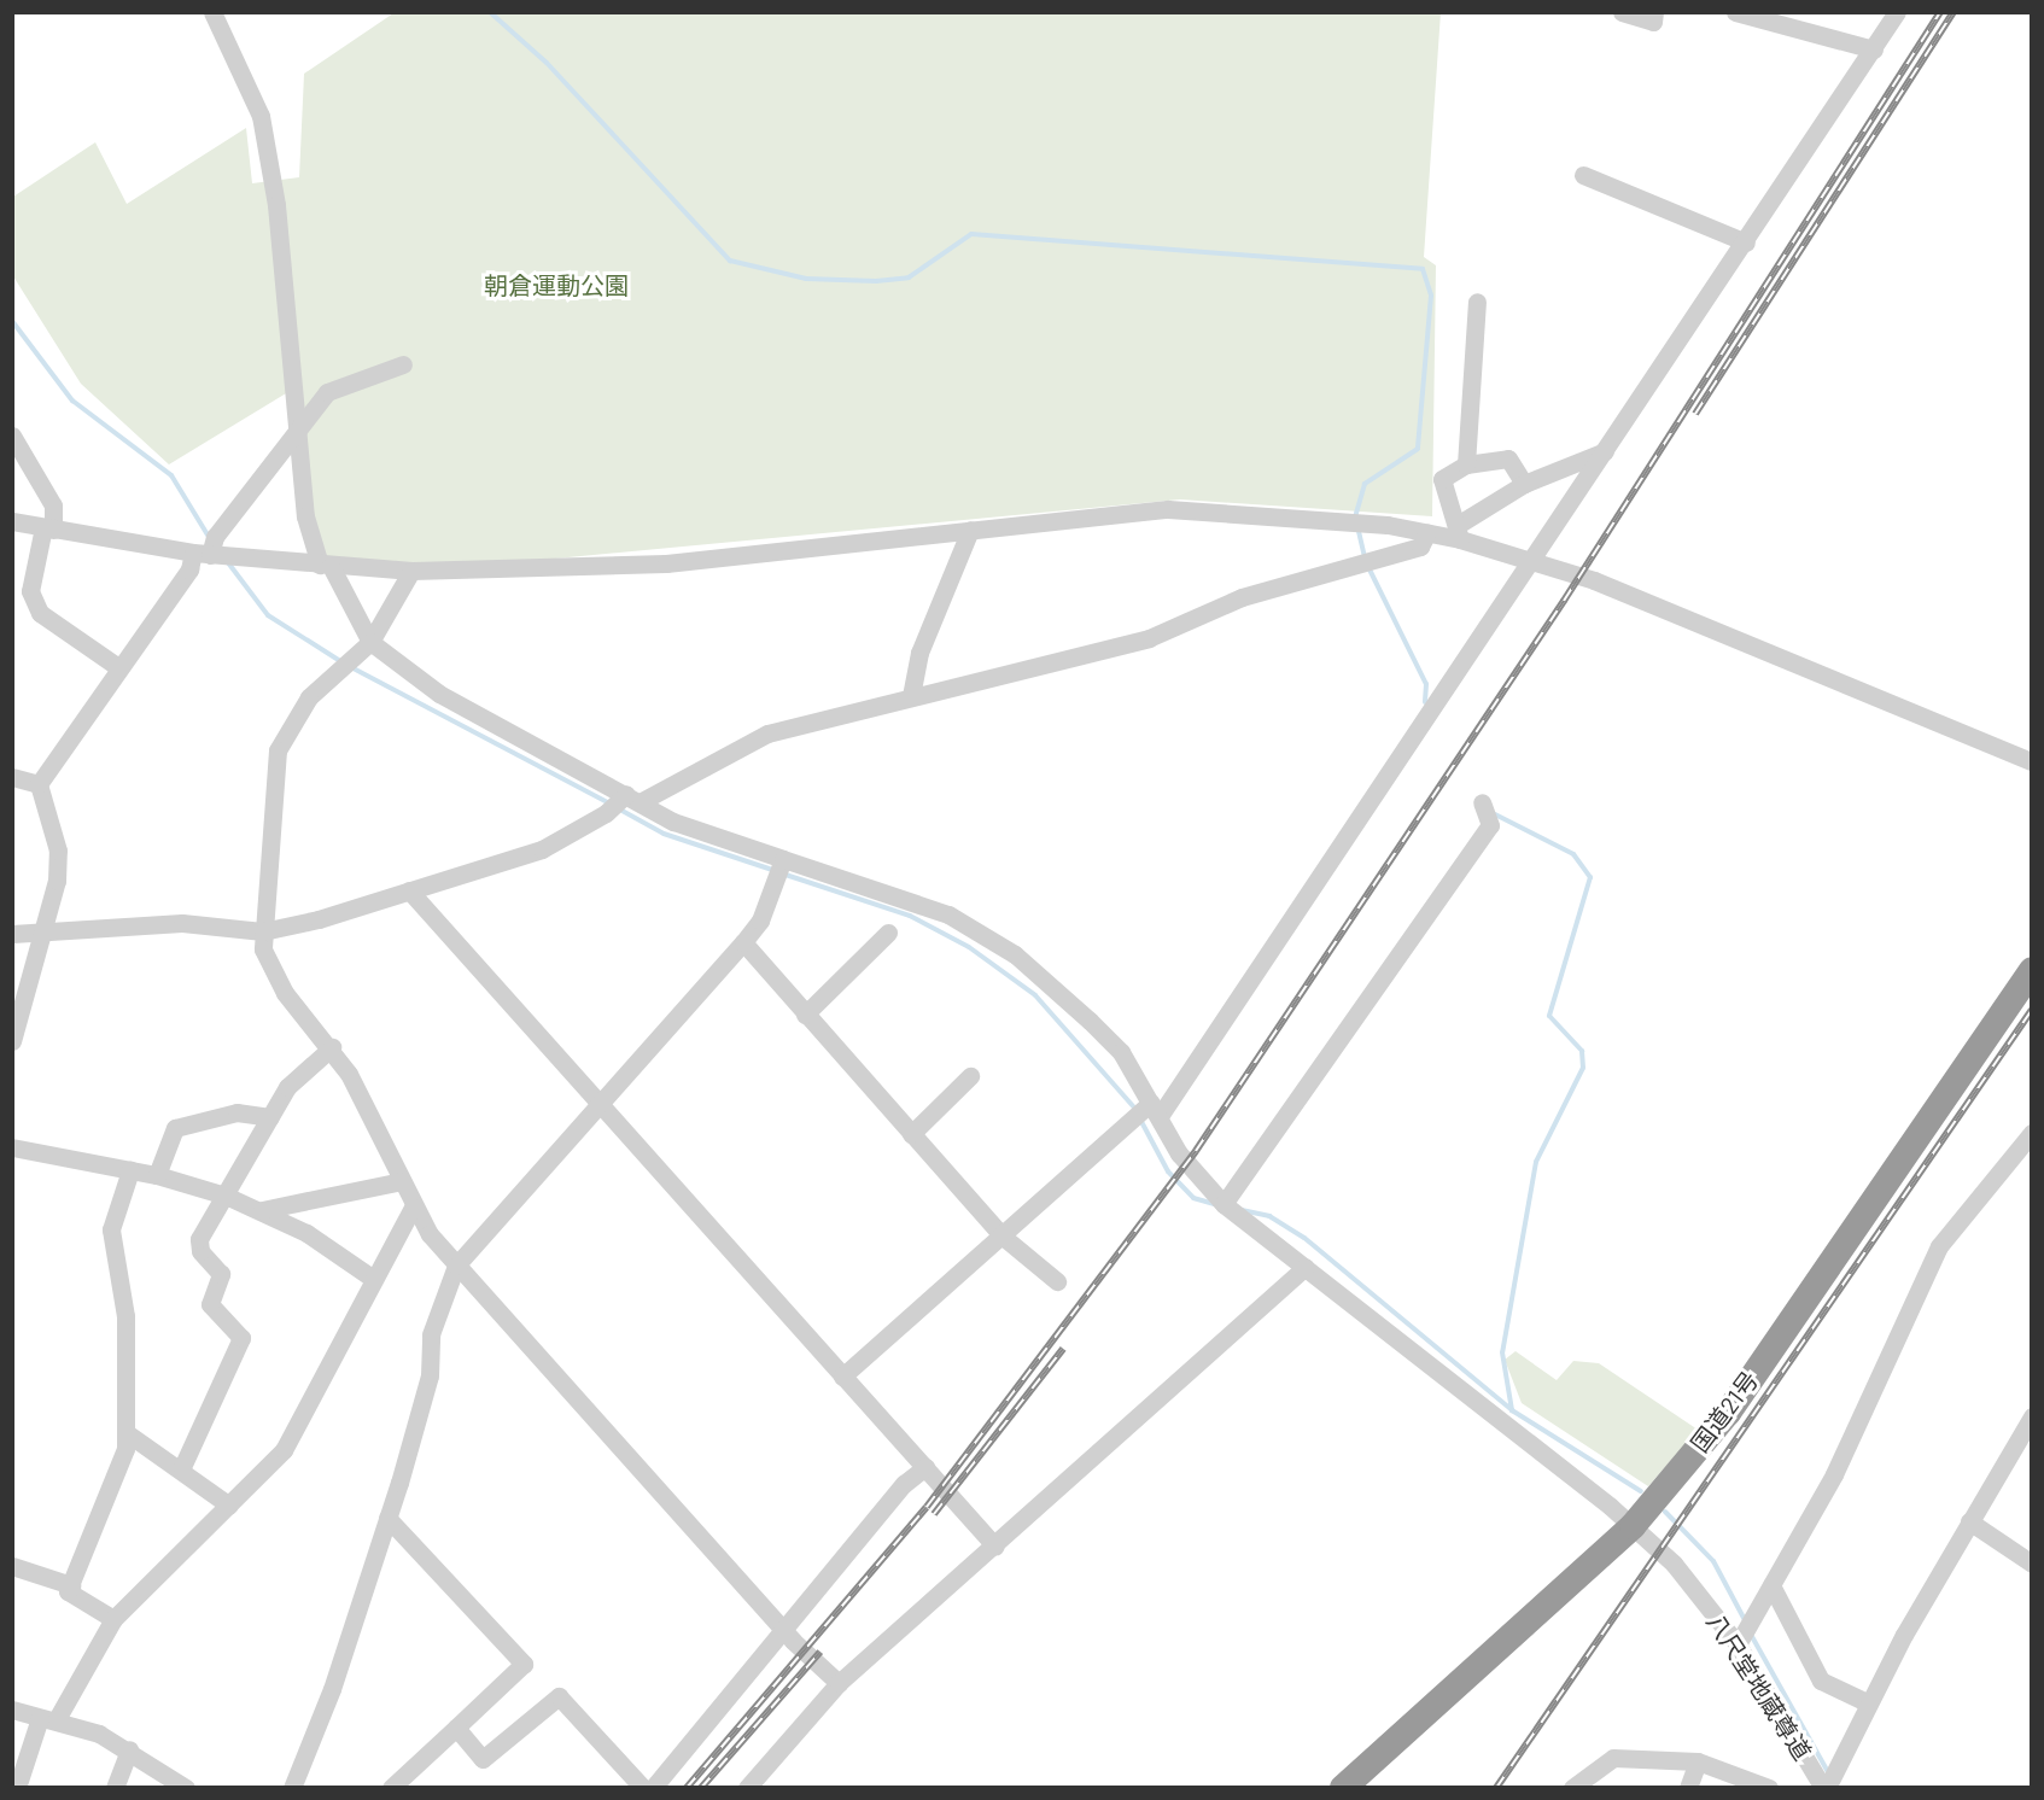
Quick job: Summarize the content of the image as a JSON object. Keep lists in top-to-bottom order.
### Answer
{
  "streets": {
    "highway": ["国道21号"],
    "street": ["八尺堂地蔵尊道"]
  },
  "crossings": [
    ["国道21号", "八尺堂地蔵尊道"]
  ],
  "parks": ["朝倉運動公園"]
}
